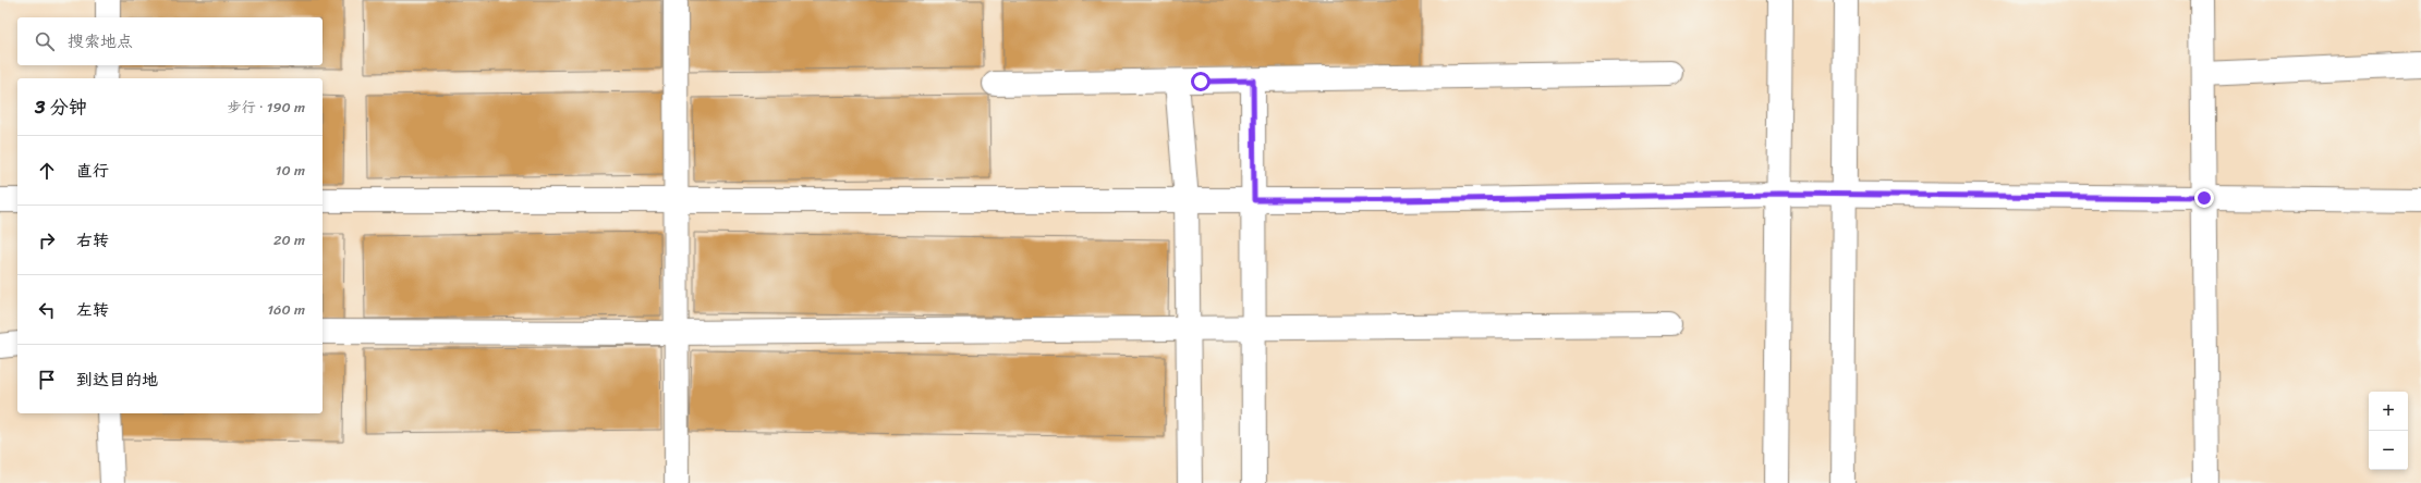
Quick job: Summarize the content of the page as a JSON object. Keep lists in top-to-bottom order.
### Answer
{
  "page": {
    "search": "搜索地点",
    "heading": ["3 分钟", "步行 · 190 m"],
    "list": [
      ["直行", "10 m"],
      ["右转", "20 m"],
      ["左转", "160 m"],
      "到达目的地"
    ],
    "map_buttons": ["+", "−"]
  }
}
